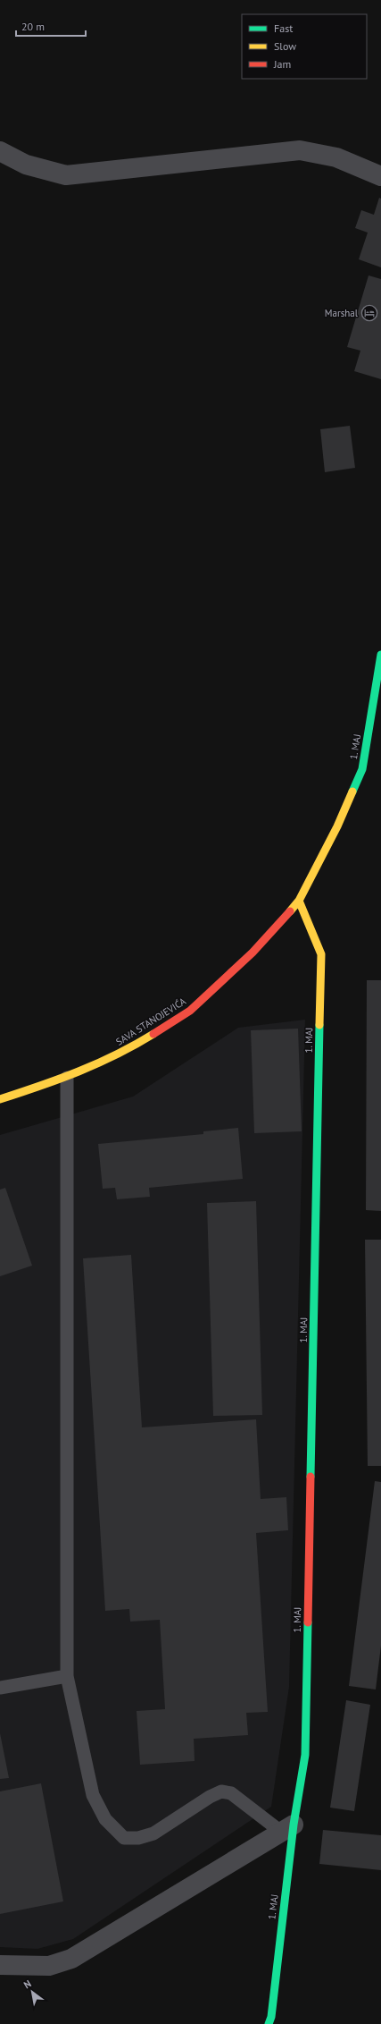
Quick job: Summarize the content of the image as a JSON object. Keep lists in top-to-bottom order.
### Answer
{
  "streets": {
    "street": ["1. MAJ", "SAVA STANOJEVIĆA"]
  },
  "crossings": [
    ["1. MAJ", "SAVA STANOJEVIĆA"]
  ],
  "places": {
    "hotel": ["Marshal"]
  },
  "legend": ["Fast", "Slow", "Jam"],
  "scale_bar": "20 m",
  "north": "top left"
}
